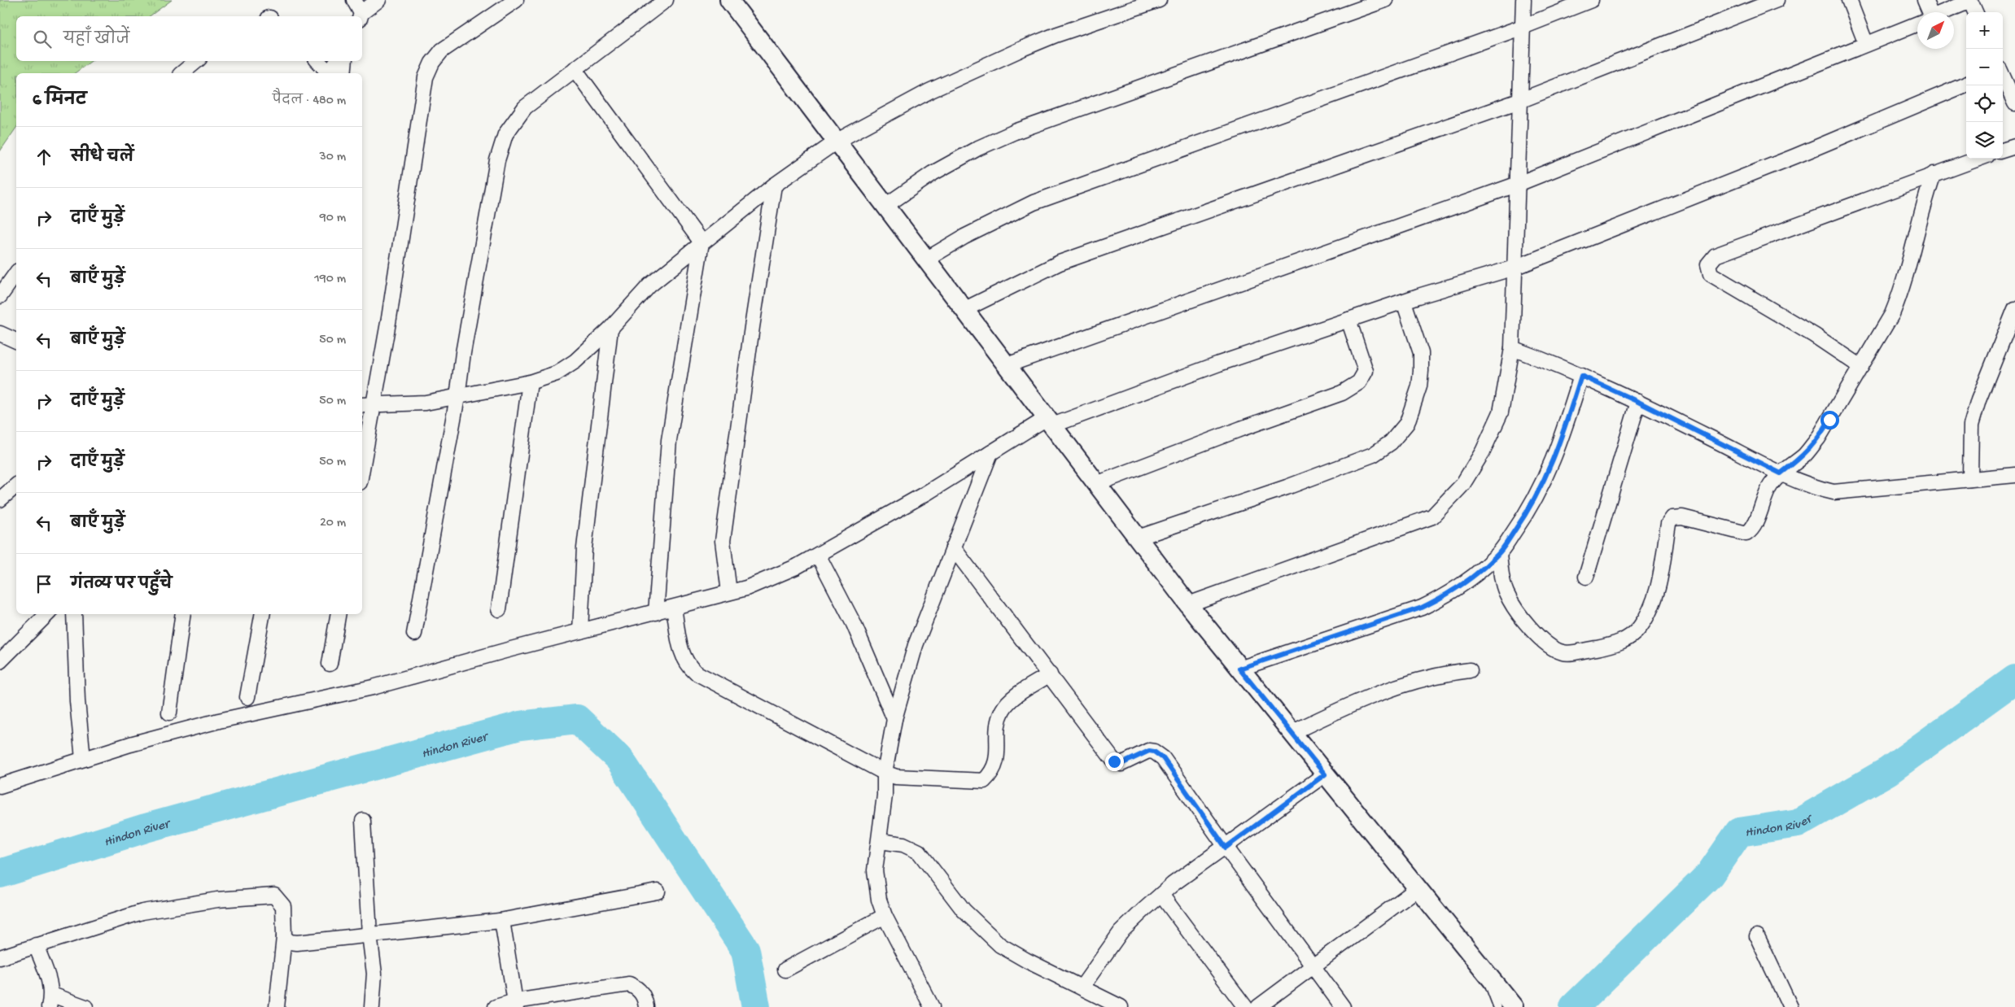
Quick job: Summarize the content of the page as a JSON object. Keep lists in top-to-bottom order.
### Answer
{
  "water": ["Hindon River"],
  "north": "top right",
  "page": {
    "map_buttons": ["+", "−"],
    "search": "यहाँ खोजें",
    "heading": ["6 मिनट", "पैदल · 480 m"],
    "list": [
      ["सीधे चलें", "30 m"],
      ["दाएँ मुड़ें", "90 m"],
      ["बाएँ मुड़ें", "190 m"],
      ["बाएँ मुड़ें", "50 m"],
      ["दाएँ मुड़ें", "50 m"],
      ["दाएँ मुड़ें", "50 m"],
      ["बाएँ मुड़ें", "20 m"],
      "गंतव्य पर पहुँचे"
    ]
  }
}
